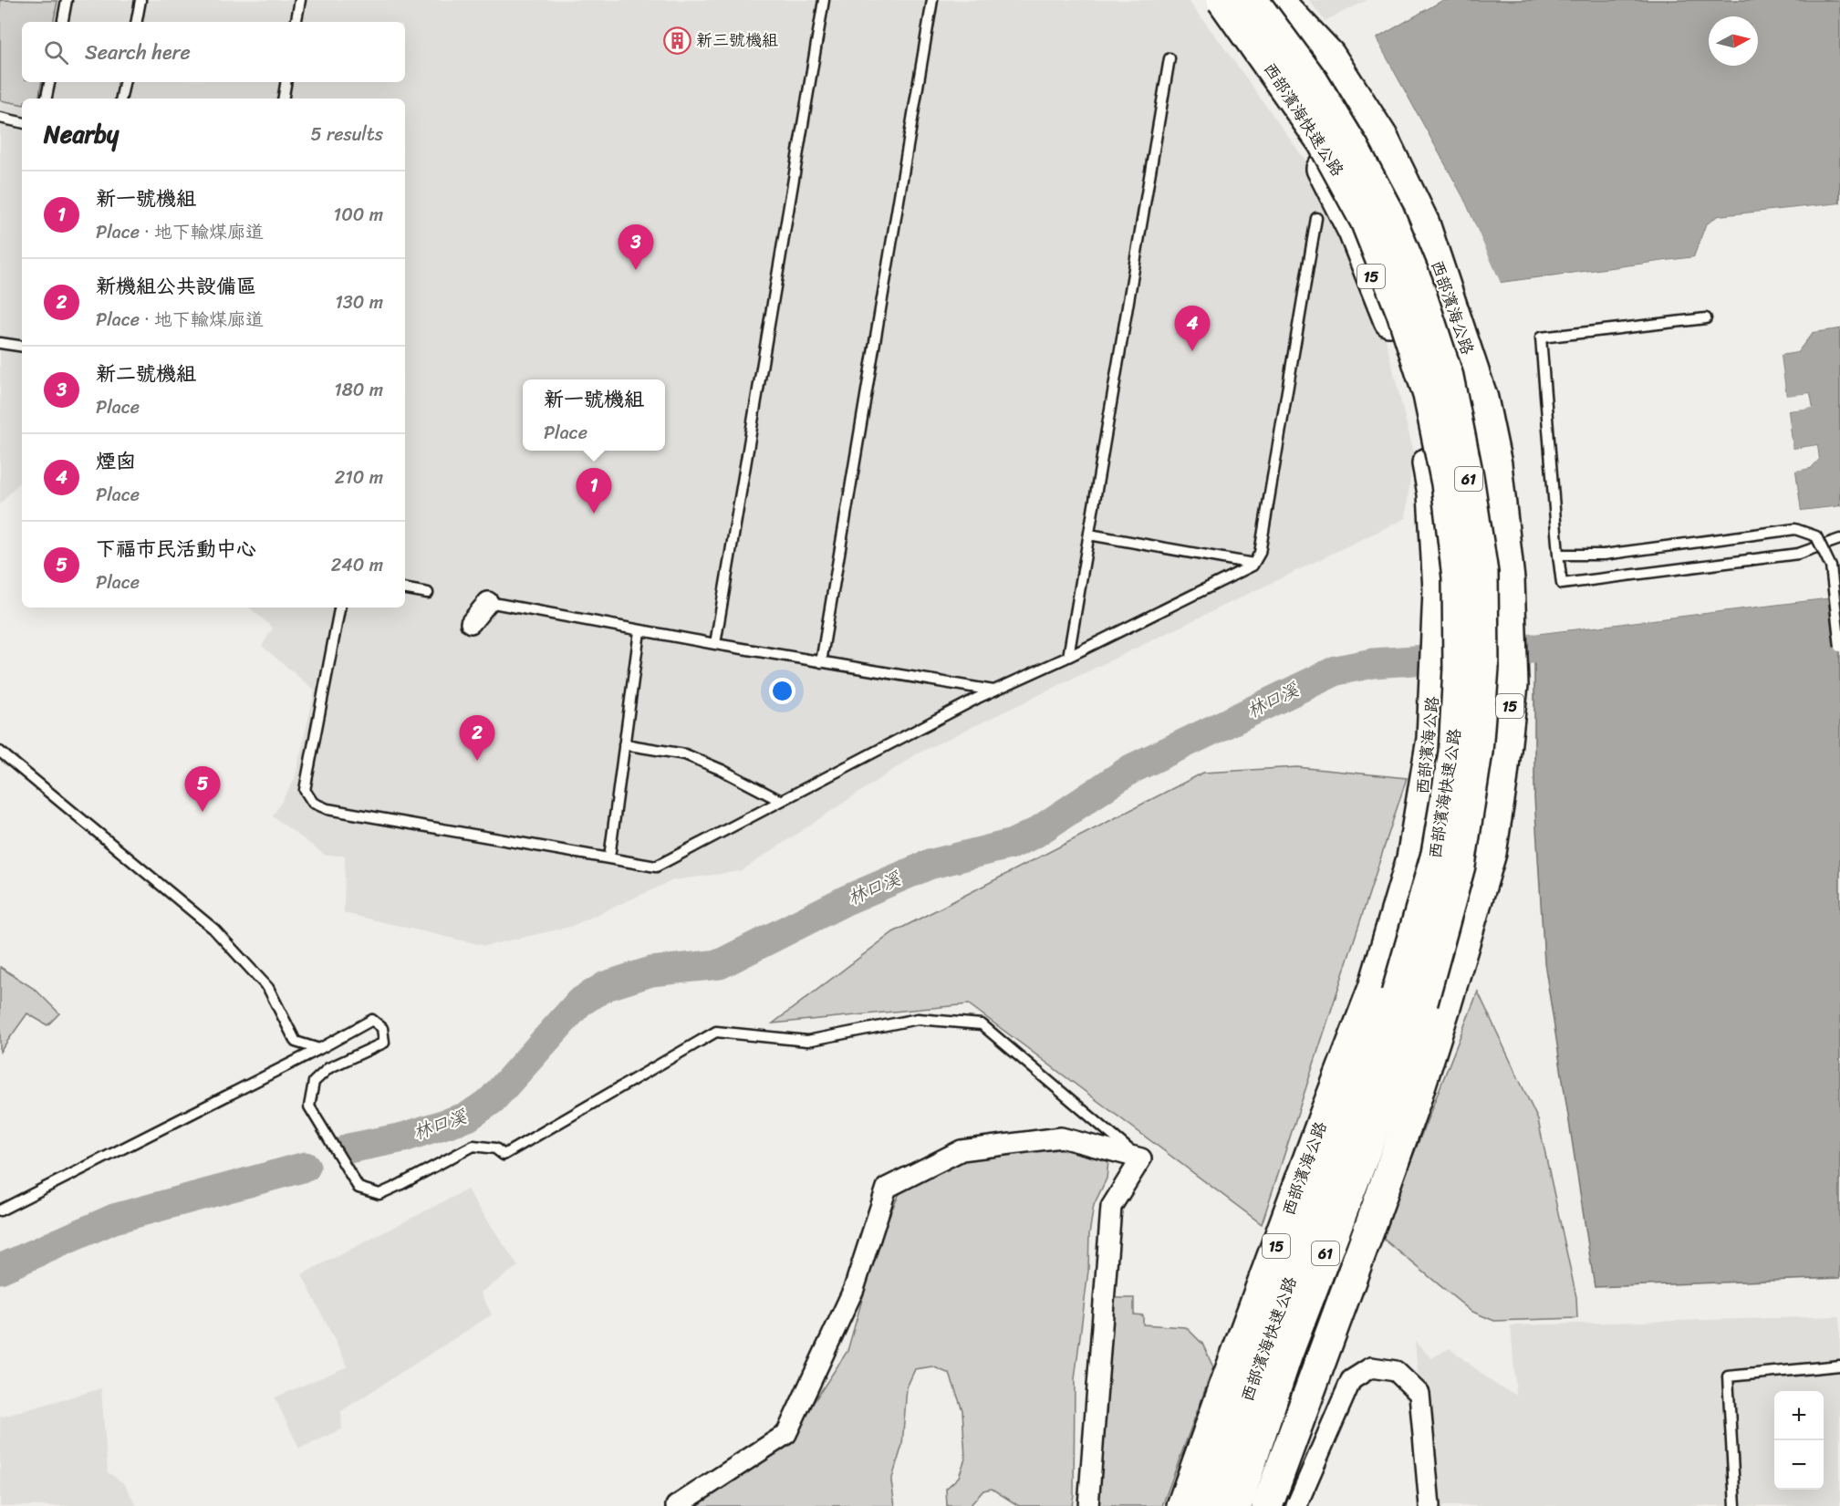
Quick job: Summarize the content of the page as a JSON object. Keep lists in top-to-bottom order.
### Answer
{
  "streets": {
    "main road": [
      "西部濱海快速公路",
      "15",
      "西部濱海公路",
      "61"
    ]
  },
  "crossings": [
    ["西部濱海快速公路", "西部濱海公路"]
  ],
  "water": ["林口溪"],
  "places": {
    "building": ["新三號機組"]
  },
  "north": "right",
  "page": {
    "search": "Search here",
    "heading": ["Nearby", "5 results"],
    "list": [
      {
        "mark": "1",
        "name": "新一號機組",
        "note": "Place · 地下輸煤廊道",
        "value": "100 m"
      },
      {
        "mark": "2",
        "name": "新機組公共設備區",
        "note": "Place · 地下輸煤廊道",
        "value": "130 m"
      },
      {
        "mark": "3",
        "name": "新二號機組",
        "note": "Place",
        "value": "180 m"
      },
      {
        "mark": "4",
        "name": "煙囪",
        "note": "Place",
        "value": "210 m"
      },
      {
        "mark": "5",
        "name": "下福市民活動中心",
        "note": "Place",
        "value": "240 m"
      }
    ],
    "pins": [
      "3",
      "4",
      "1",
      "2",
      "5"
    ],
    "popup": ["新一號機組", "Place"],
    "map_buttons": ["+", "−"]
  }
}
